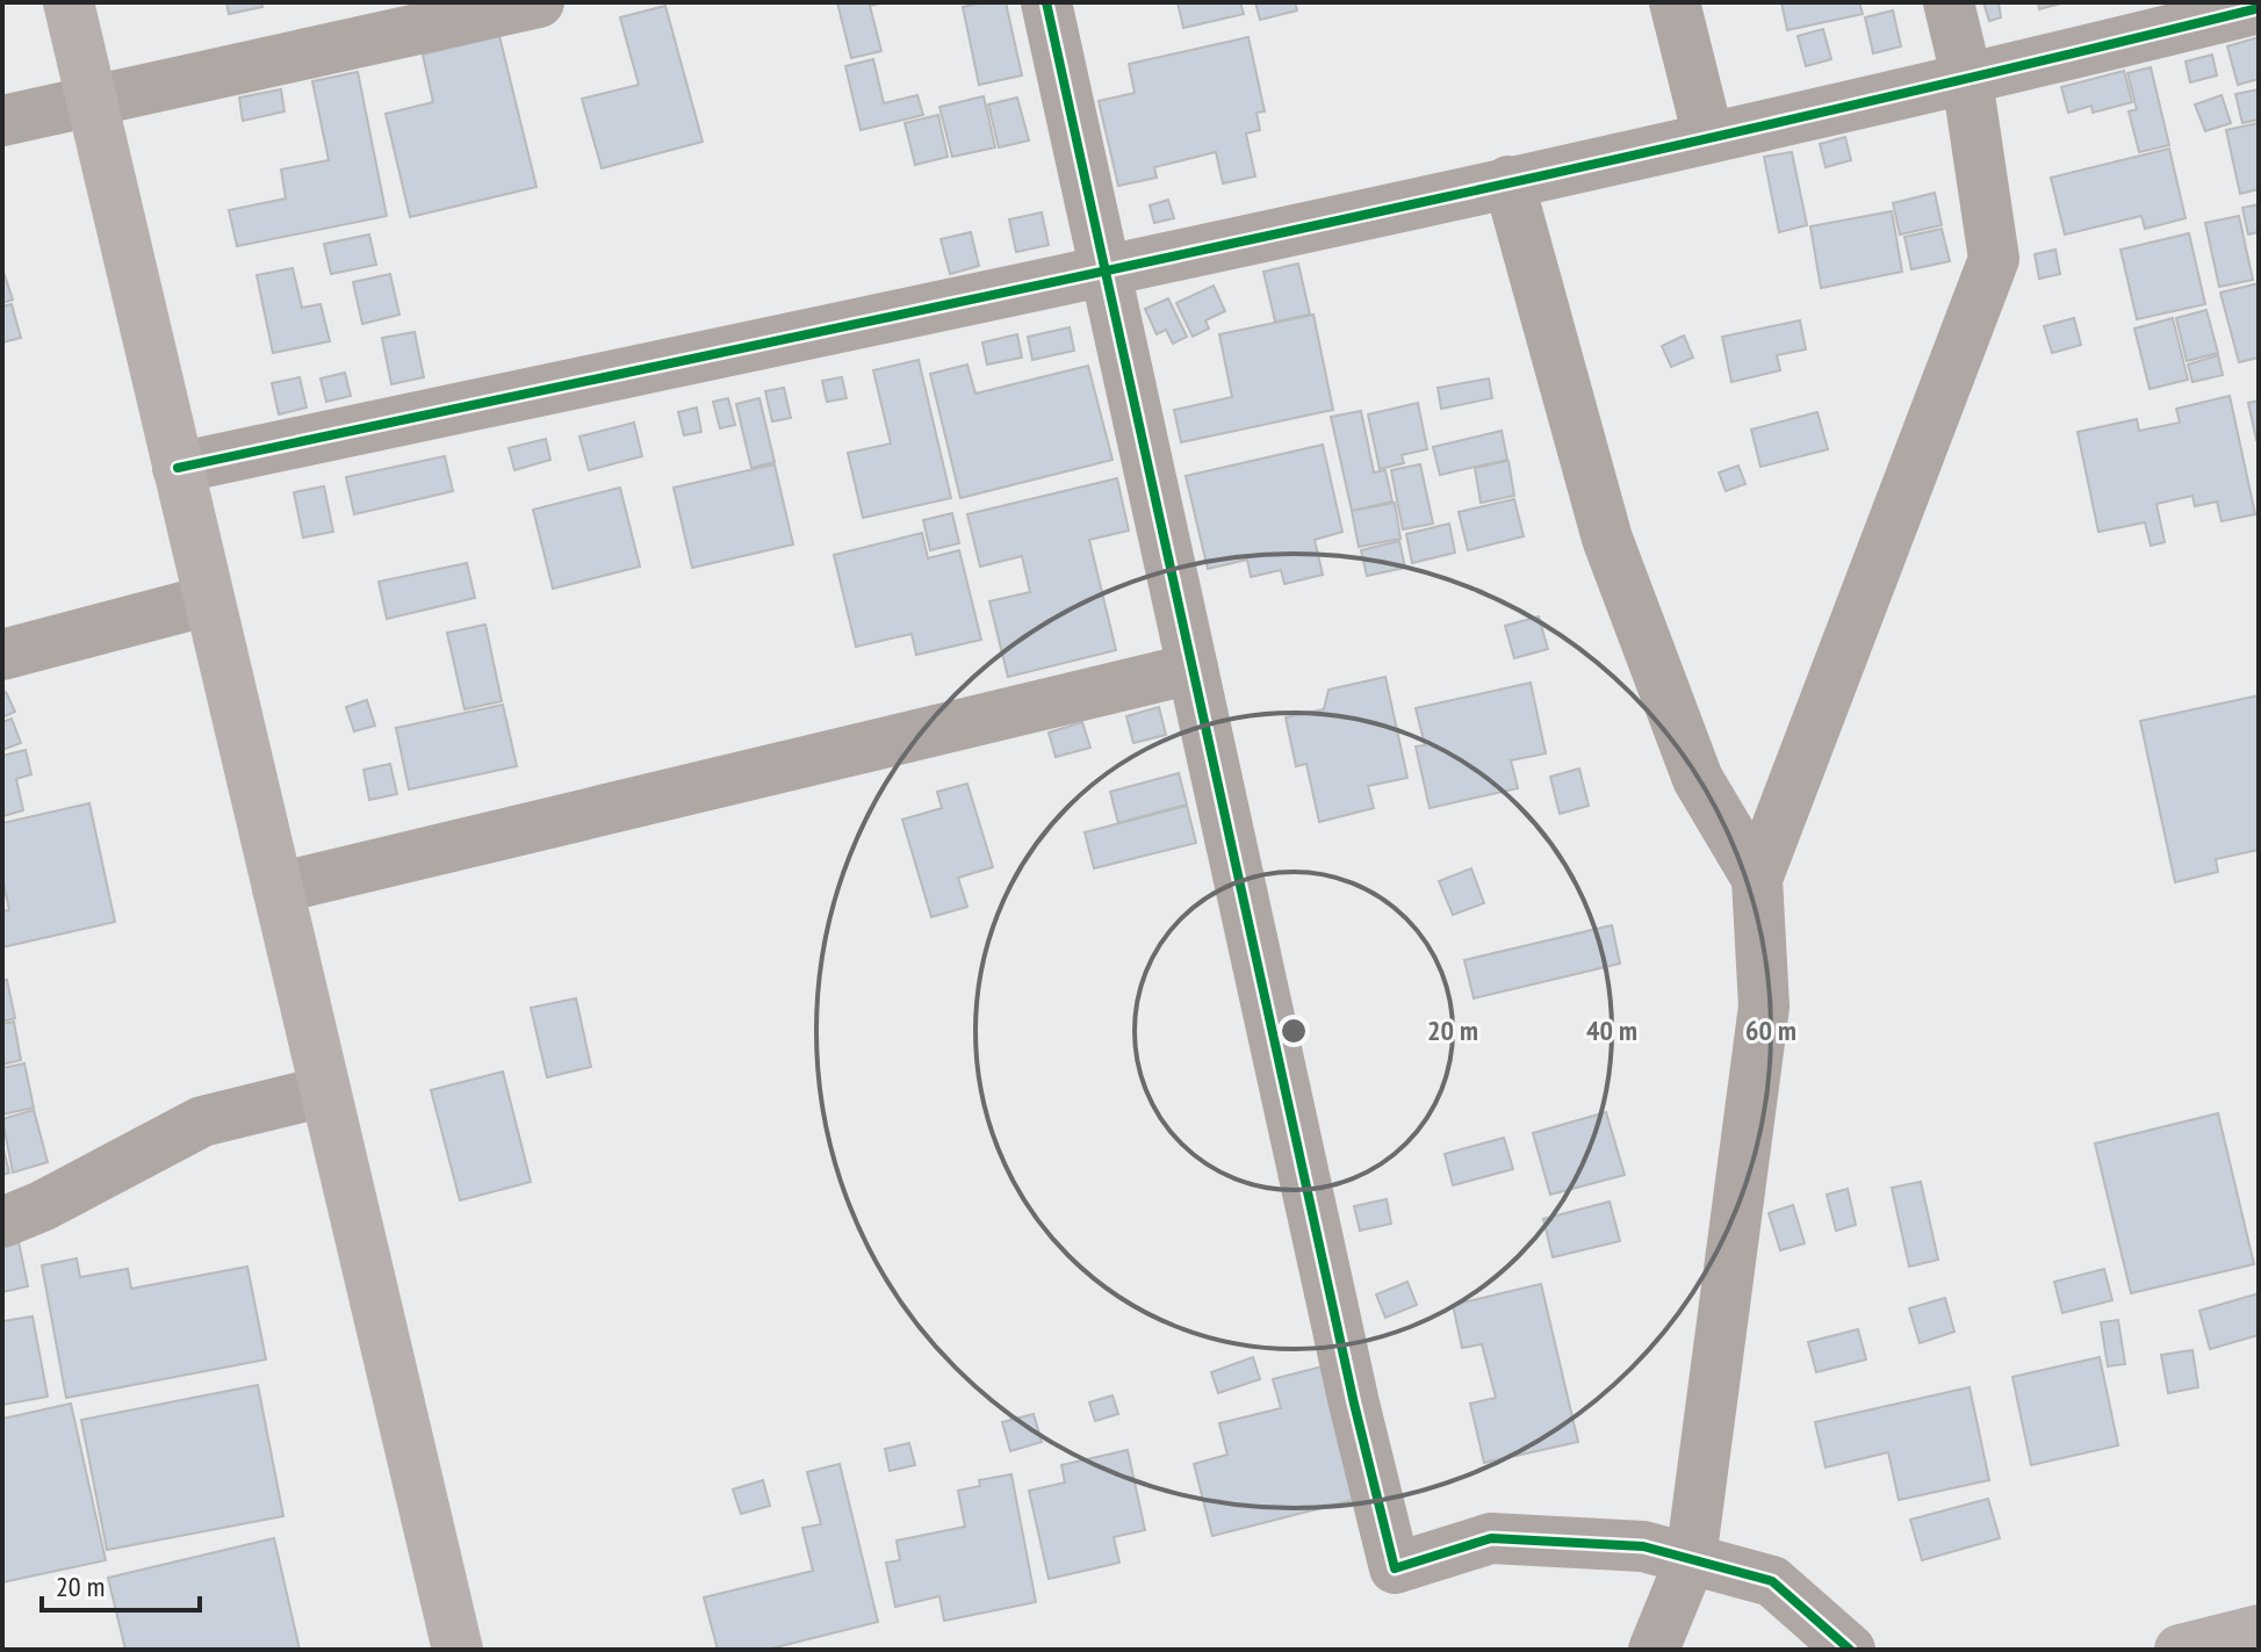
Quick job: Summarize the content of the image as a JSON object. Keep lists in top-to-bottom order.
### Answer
{
  "scale_bar": "20 m",
  "rings": ["20 m", "40 m", "60 m"]
}
